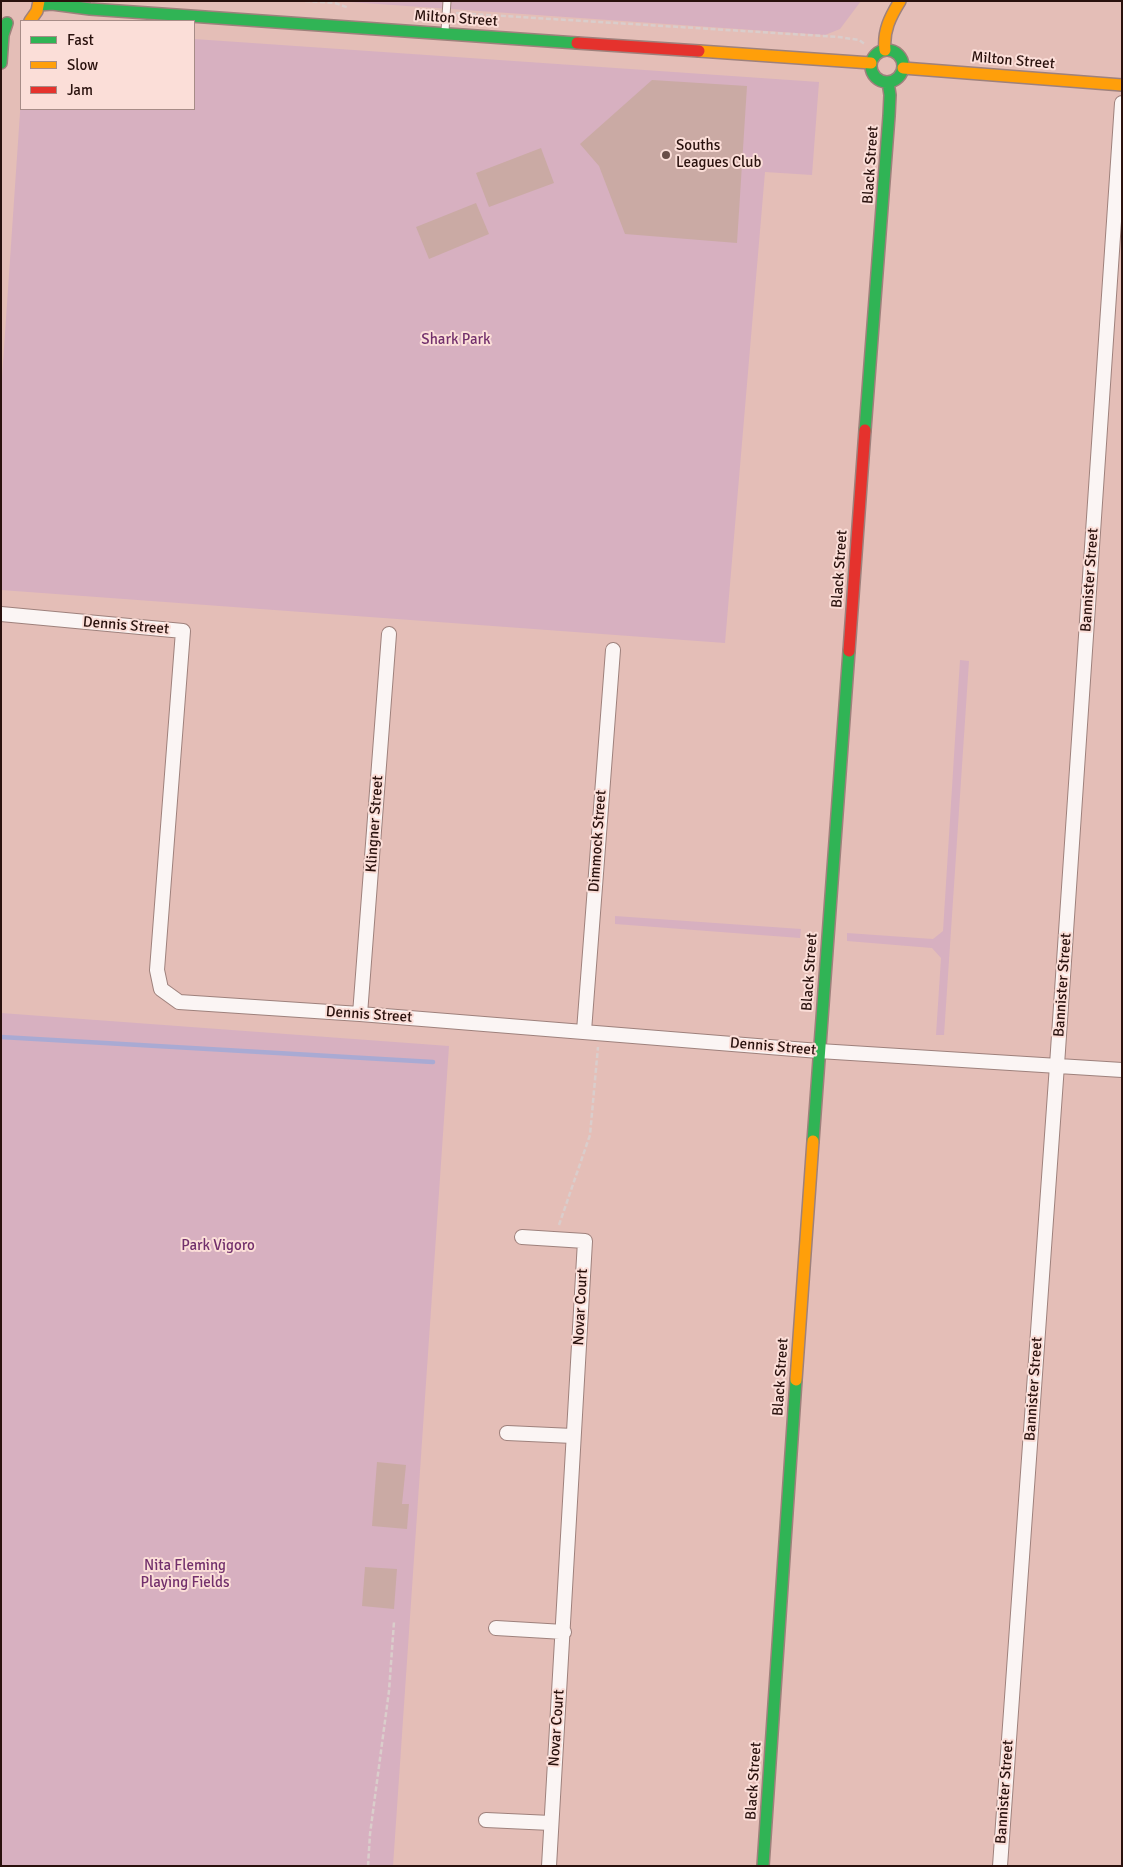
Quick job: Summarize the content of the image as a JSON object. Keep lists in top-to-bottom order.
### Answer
{
  "streets": {
    "street": [
      "Milton Street",
      "Black Street",
      "Bannister Street",
      "Dennis Street",
      "Klingner Street",
      "Dimmock Street",
      "Novar Court"
    ]
  },
  "crossings": [
    ["Milton Street", "Black Street"],
    ["Black Street", "Dennis Street"],
    ["Bannister Street", "Dennis Street"],
    ["Dennis Street", "Klingner Street"],
    ["Dennis Street", "Dimmock Street"]
  ],
  "parks": ["Shark Park", "Park Vigoro", "Nita Fleming Playing Fields"],
  "places": ["Souths Leagues Club"],
  "legend": ["Fast", "Slow", "Jam"]
}
